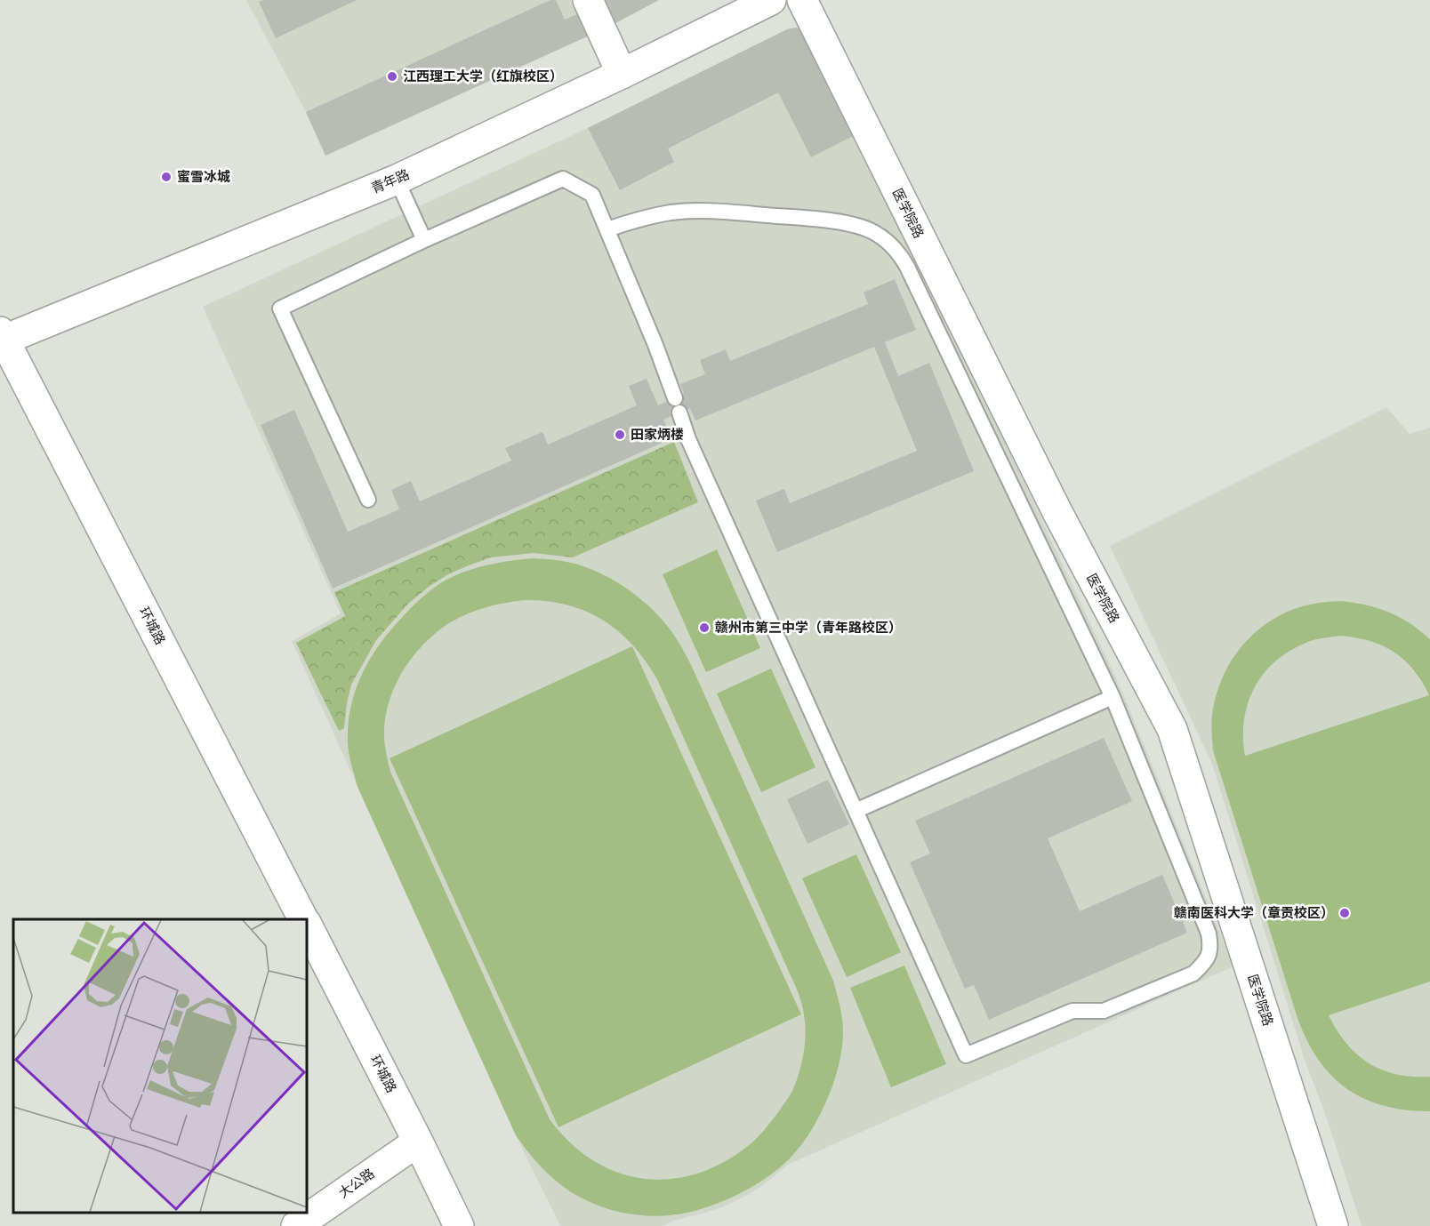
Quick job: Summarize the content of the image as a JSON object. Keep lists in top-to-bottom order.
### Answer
{
  "streets": {
    "street": [
      "青年路",
      "医学院路",
      "环城路",
      "大公路"
    ]
  },
  "crossings": [
    ["青年路", "环城路"],
    ["环城路", "大公路"]
  ],
  "places": [
    "江西理工大学（红旗校区）",
    "蜜雪冰城",
    "田家炳楼",
    "赣州市第三中学（青年路校区）",
    "赣南医科大学（章贡校区）"
  ]
}
